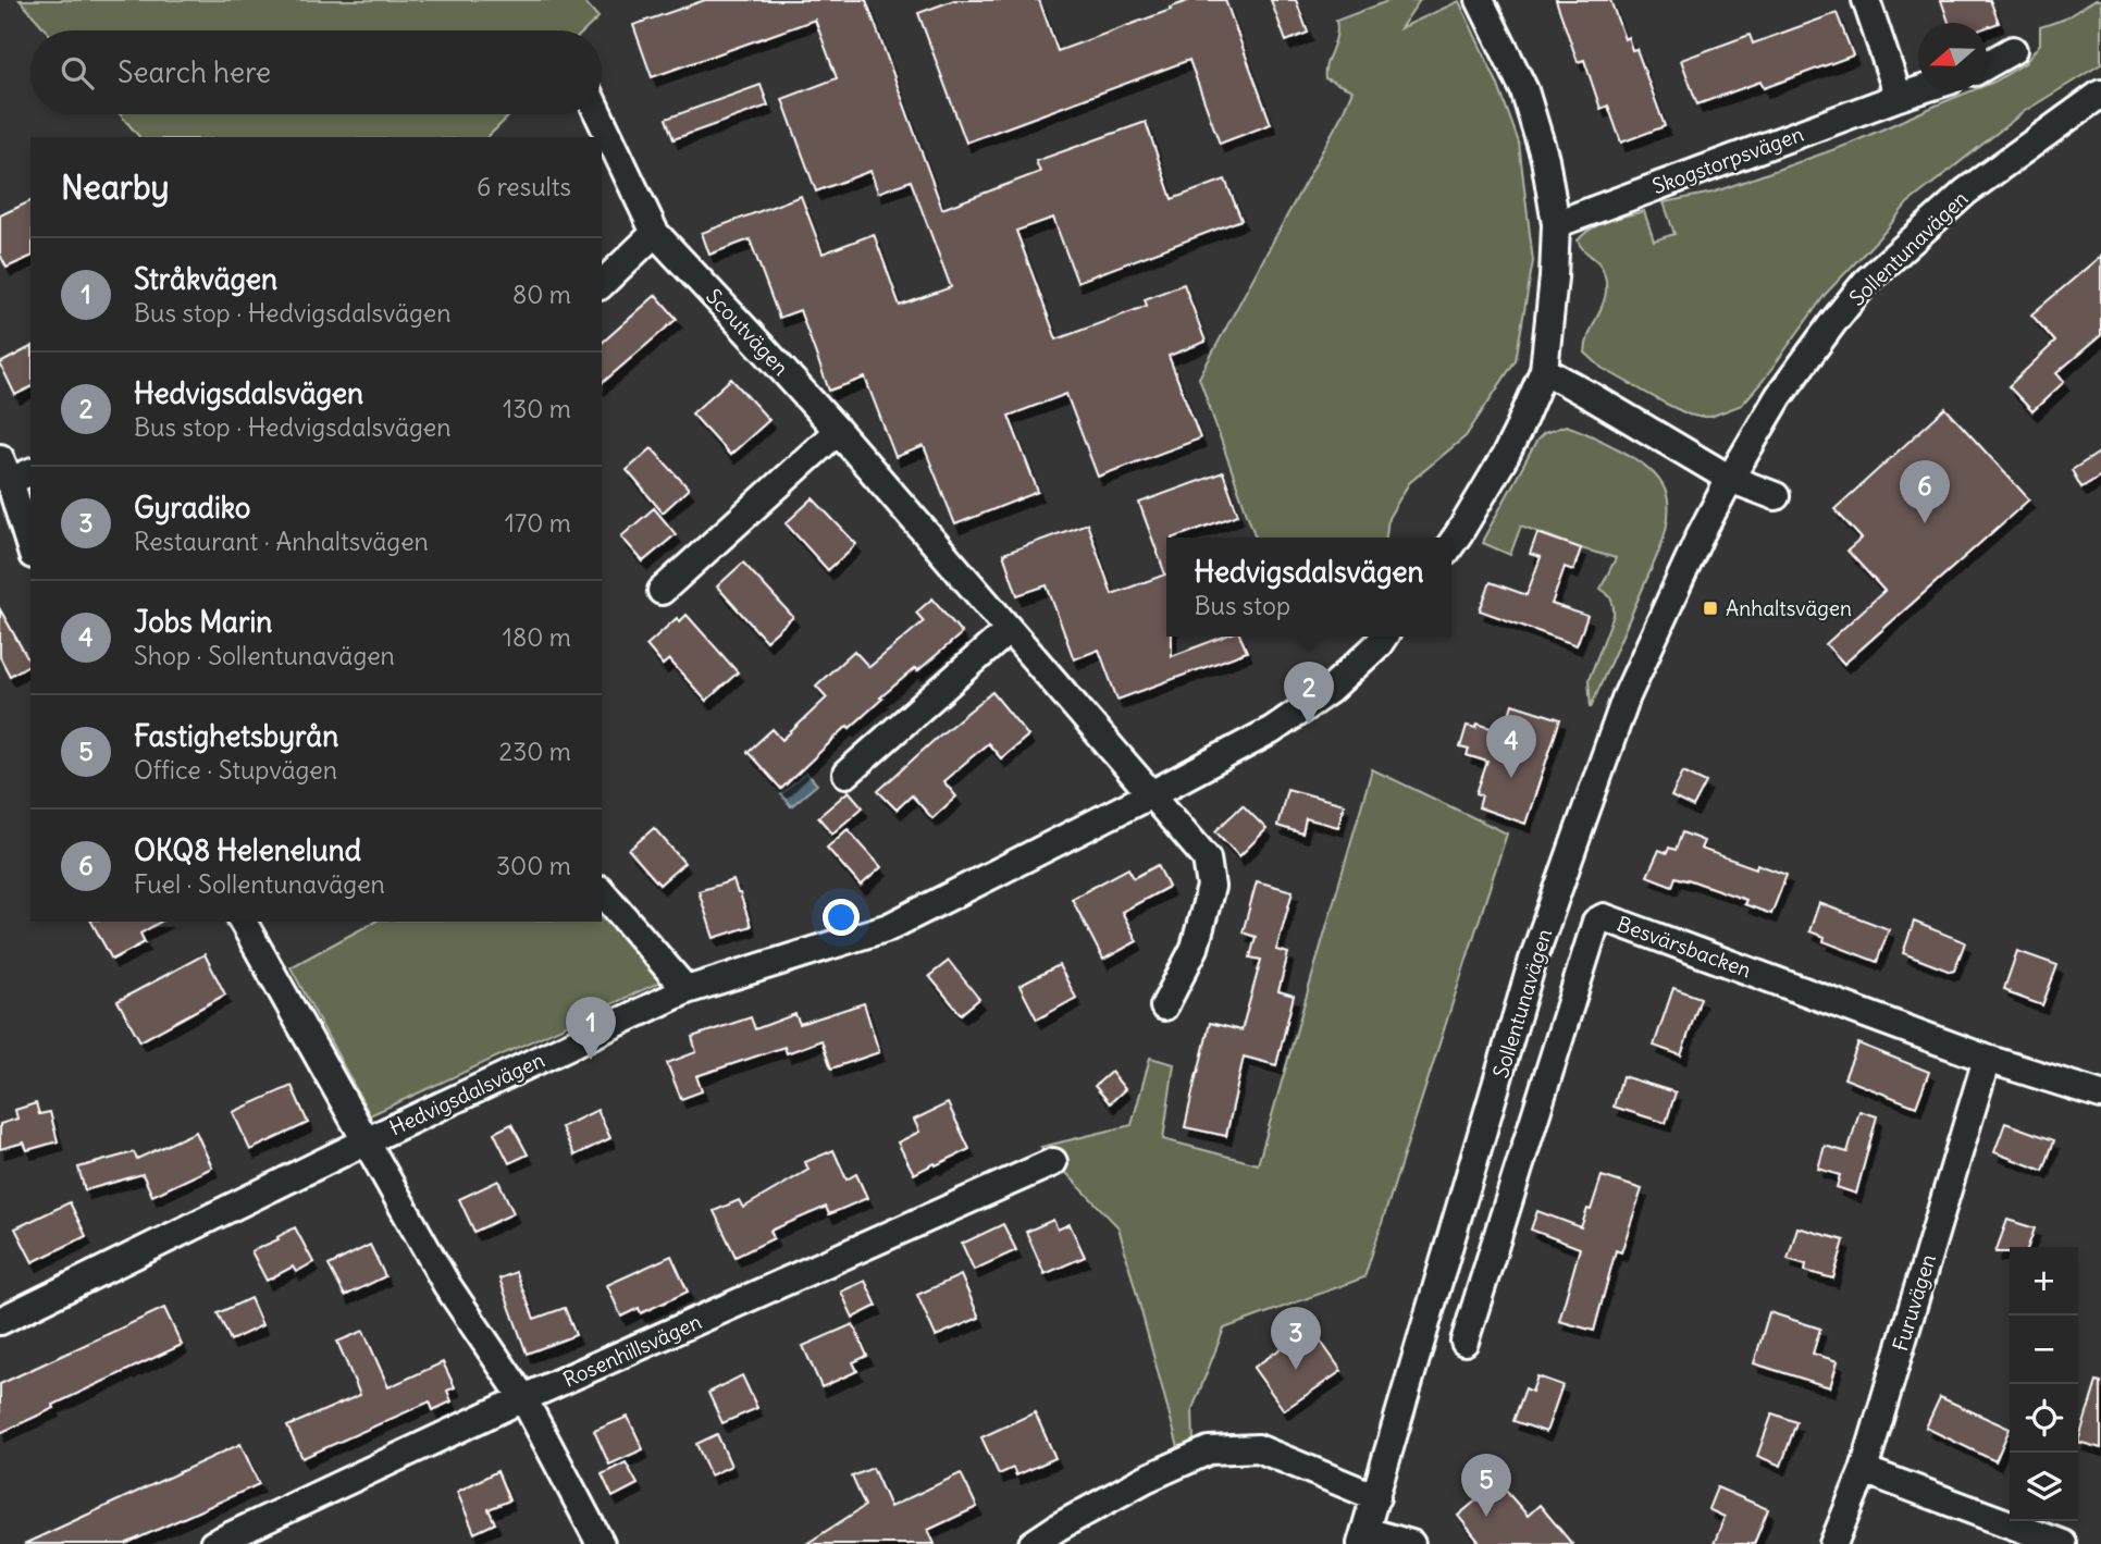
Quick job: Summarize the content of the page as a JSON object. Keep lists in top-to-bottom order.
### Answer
{
  "streets": {
    "street": [
      "Skogstorpsvägen",
      "Sollentunavägen",
      "Scoutvägen",
      "Besvärsbacken",
      "Hedvigsdalsvägen",
      "Furuvägen",
      "Rosenhillsvägen"
    ]
  },
  "crossings": [
    ["Scoutvägen", "Hedvigsdalsvägen"],
    ["Besvärsbacken", "Furuvägen"]
  ],
  "places": {
    "transit": ["Anhaltsvägen"]
  },
  "north": "left",
  "page": {
    "search": "Search here",
    "heading": ["Nearby", "6 results"],
    "list": [
      {
        "mark": "1",
        "name": "Stråkvägen",
        "note": "Bus stop · Hedvigsdalsvägen",
        "value": "80 m"
      },
      {
        "mark": "2",
        "name": "Hedvigsdalsvägen",
        "note": "Bus stop · Hedvigsdalsvägen",
        "value": "130 m"
      },
      {
        "mark": "3",
        "name": "Gyradiko",
        "note": "Restaurant · Anhaltsvägen",
        "value": "170 m"
      },
      {
        "mark": "4",
        "name": "Jobs Marin",
        "note": "Shop · Sollentunavägen",
        "value": "180 m"
      },
      {
        "mark": "5",
        "name": "Fastighetsbyrån",
        "note": "Office · Stupvägen",
        "value": "230 m"
      },
      {
        "mark": "6",
        "name": "OKQ8 Helenelund",
        "note": "Fuel · Sollentunavägen",
        "value": "300 m"
      }
    ],
    "pins": [
      "6",
      "2",
      "4",
      "1",
      "3",
      "5"
    ],
    "popup": ["Hedvigsdalsvägen", "Bus stop"],
    "map_buttons": ["+", "−"]
  }
}
